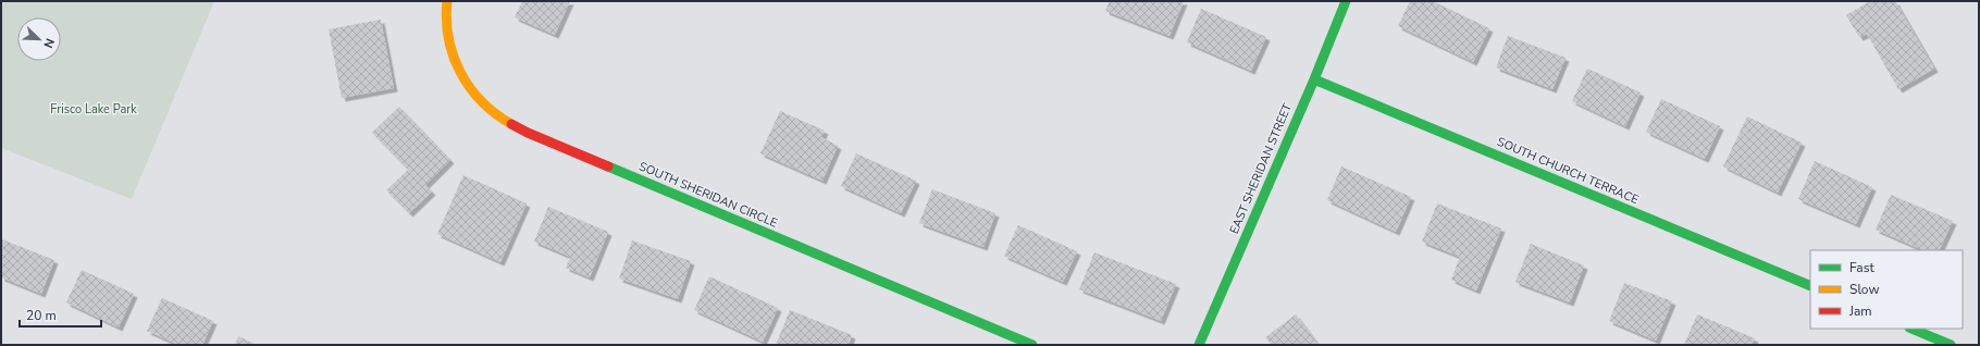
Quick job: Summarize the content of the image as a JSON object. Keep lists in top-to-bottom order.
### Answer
{
  "streets": {
    "street": ["EAST SHERIDAN STREET", "SOUTH CHURCH TERRACE", "SOUTH SHERIDAN CIRCLE"]
  },
  "crossings": [
    ["EAST SHERIDAN STREET", "SOUTH CHURCH TERRACE"]
  ],
  "parks": ["Frisco Lake Park"],
  "legend": ["Fast", "Slow", "Jam"],
  "scale_bar": "20 m",
  "north": "bottom right"
}
